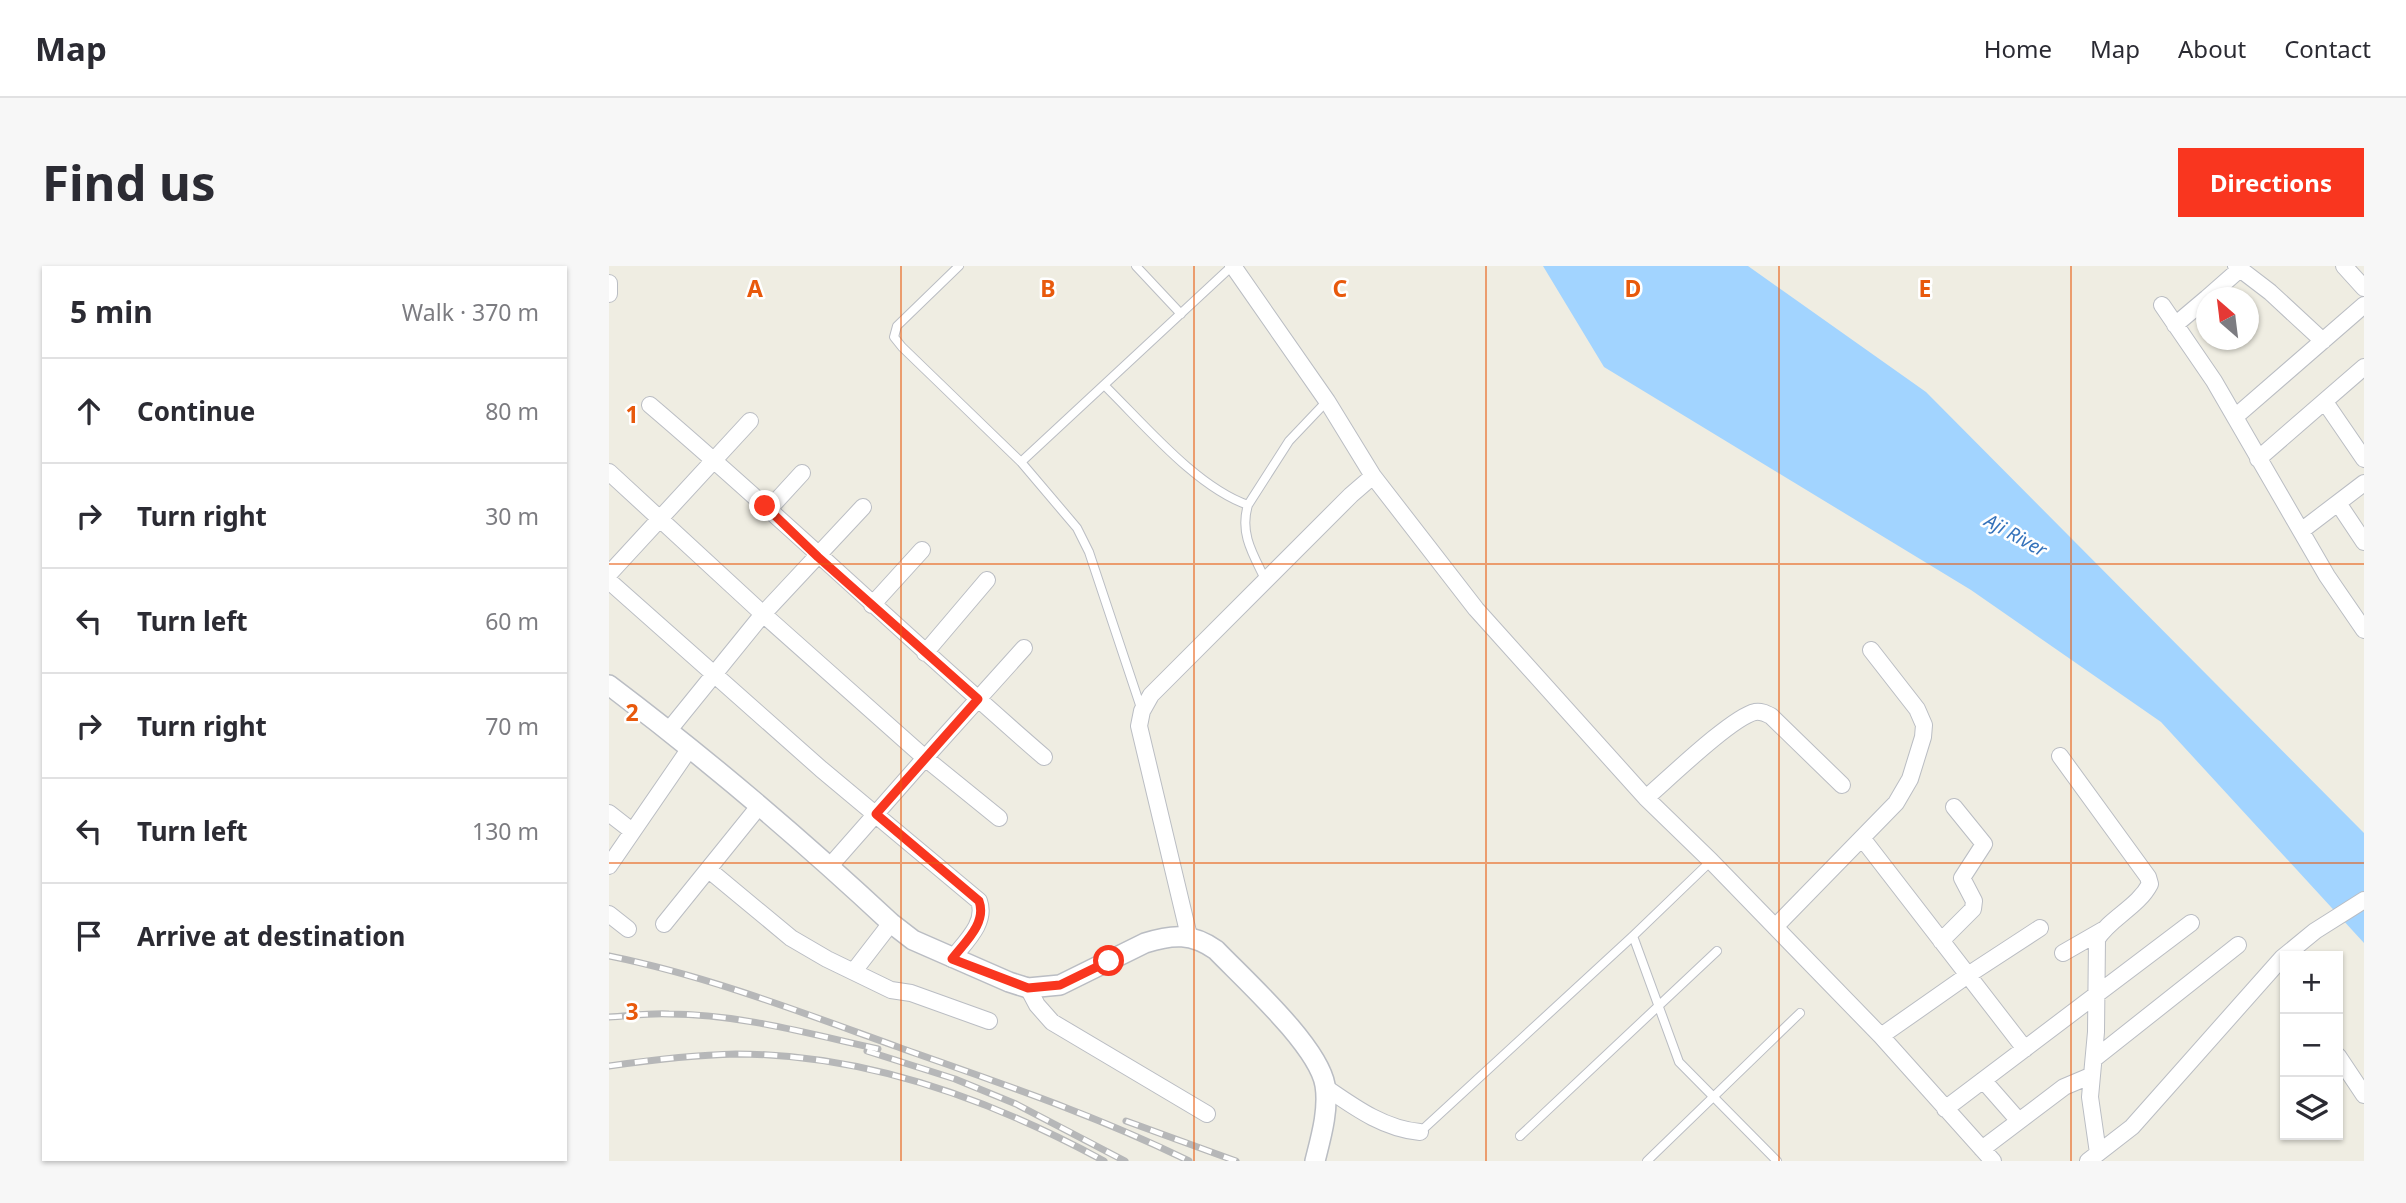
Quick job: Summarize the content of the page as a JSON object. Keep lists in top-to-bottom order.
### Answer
{
  "water": ["Aji River"],
  "north": "top left",
  "page": {
    "header": "Map",
    "nav": [
      "Home",
      "Map",
      "About",
      "Contact"
    ],
    "buttons": "Directions",
    "title": "Find us",
    "heading": ["5 min", "Walk · 370 m"],
    "list": [
      ["Continue", "80 m"],
      ["Turn right", "30 m"],
      ["Turn left", "60 m"],
      ["Turn right", "70 m"],
      ["Turn left", "130 m"],
      "Arrive at destination"
    ],
    "map_buttons": ["+", "−"]
  },
  "grid": {
    "columns": [
      "A",
      "B",
      "C",
      "D",
      "E"
    ],
    "rows": ["1", "2", "3"]
  }
}
